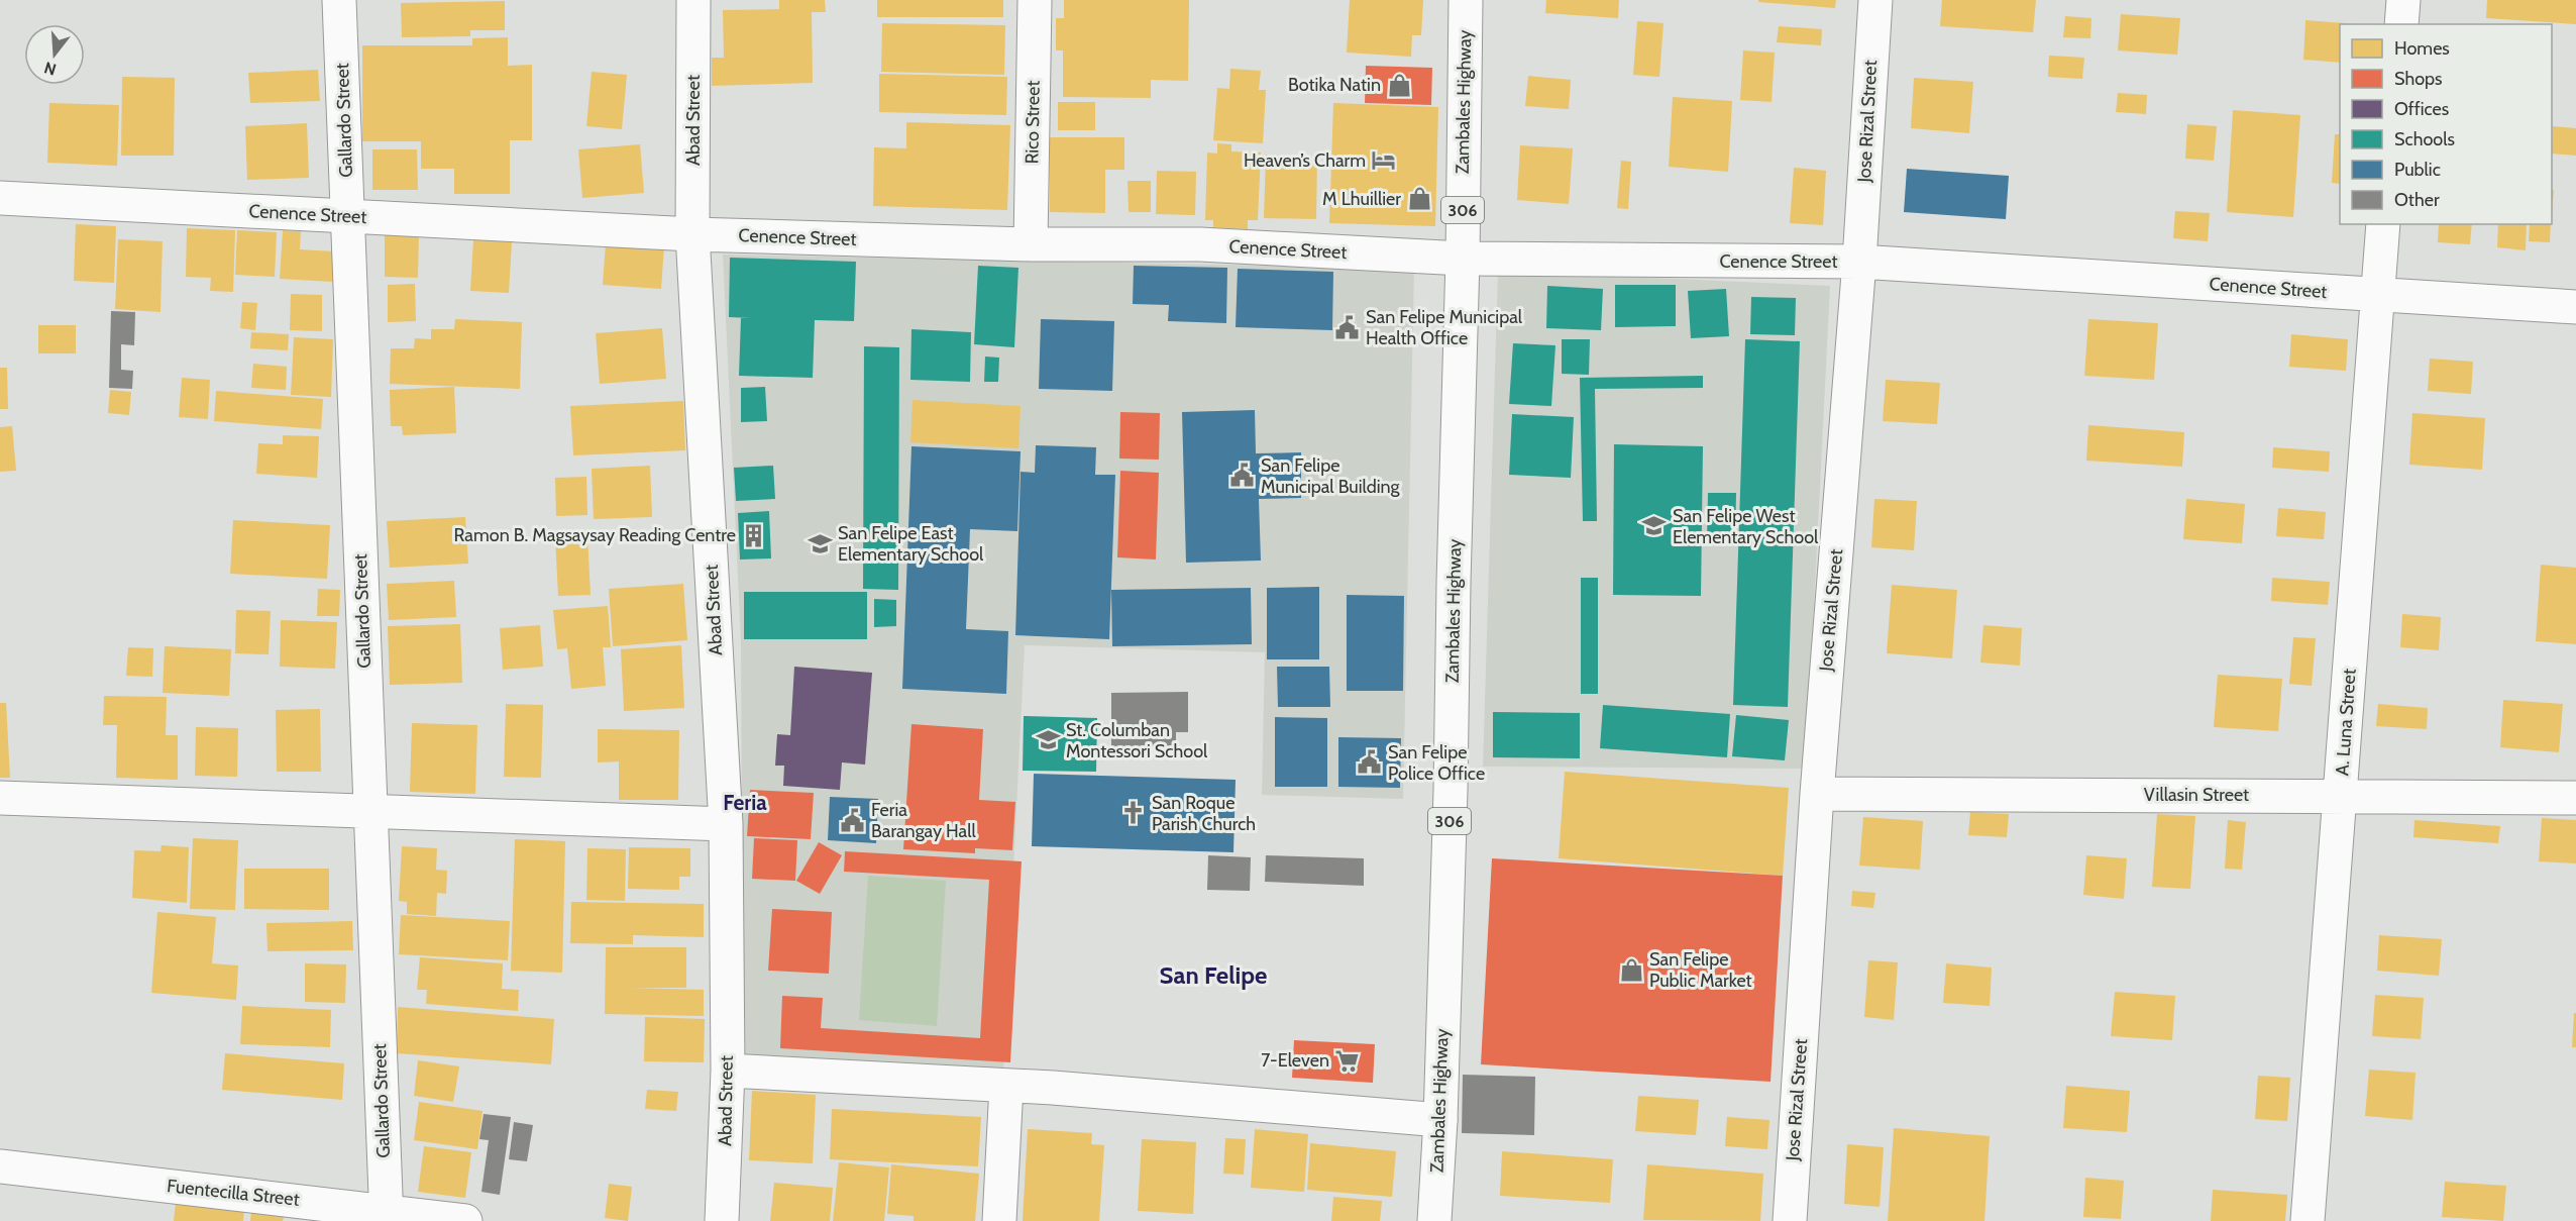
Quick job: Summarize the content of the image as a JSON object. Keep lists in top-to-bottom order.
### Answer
{
  "streets": {
    "street": [
      "Zambales Highway",
      "Gallardo Street",
      "Abad Street",
      "Jose Rizal Street",
      "Rico Street",
      "306",
      "Cenence Street",
      "A. Luna Street",
      "Villasin Street",
      "Fuentecilla Street"
    ]
  },
  "crossings": [
    ["Zambales Highway", "Cenence Street"],
    ["Gallardo Street", "Cenence Street"],
    ["Gallardo Street", "Fuentecilla Street"],
    ["Abad Street", "Cenence Street"],
    ["Jose Rizal Street", "Cenence Street"],
    ["Jose Rizal Street", "Villasin Street"],
    ["Rico Street", "Cenence Street"],
    ["Cenence Street", "A. Luna Street"],
    ["A. Luna Street", "Villasin Street"]
  ],
  "districts": ["Feria", "San Felipe"],
  "places": {
    "shop": ["Botika Natin", "M Lhuillier", "San Felipe Public Market"],
    "hotel": ["Heaven’s Charm"],
    "public building": [
      "San Felipe Municipal Health Office",
      "San Felipe Municipal Building",
      "San Felipe Police Office",
      "Feria Barangay Hall"
    ],
    "school or university": ["San Felipe West Elementary School", "San Felipe East Elementary School", "St. Columban Montessori School"],
    "building": ["Ramon B. Magsaysay Reading Centre"],
    "church": ["San Roque Parish Church"],
    "supermarket": ["7-Eleven"]
  },
  "legend": [
    "Homes",
    "Shops",
    "Offices",
    "Schools",
    "Public",
    "Other"
  ],
  "north": "bottom"
}
